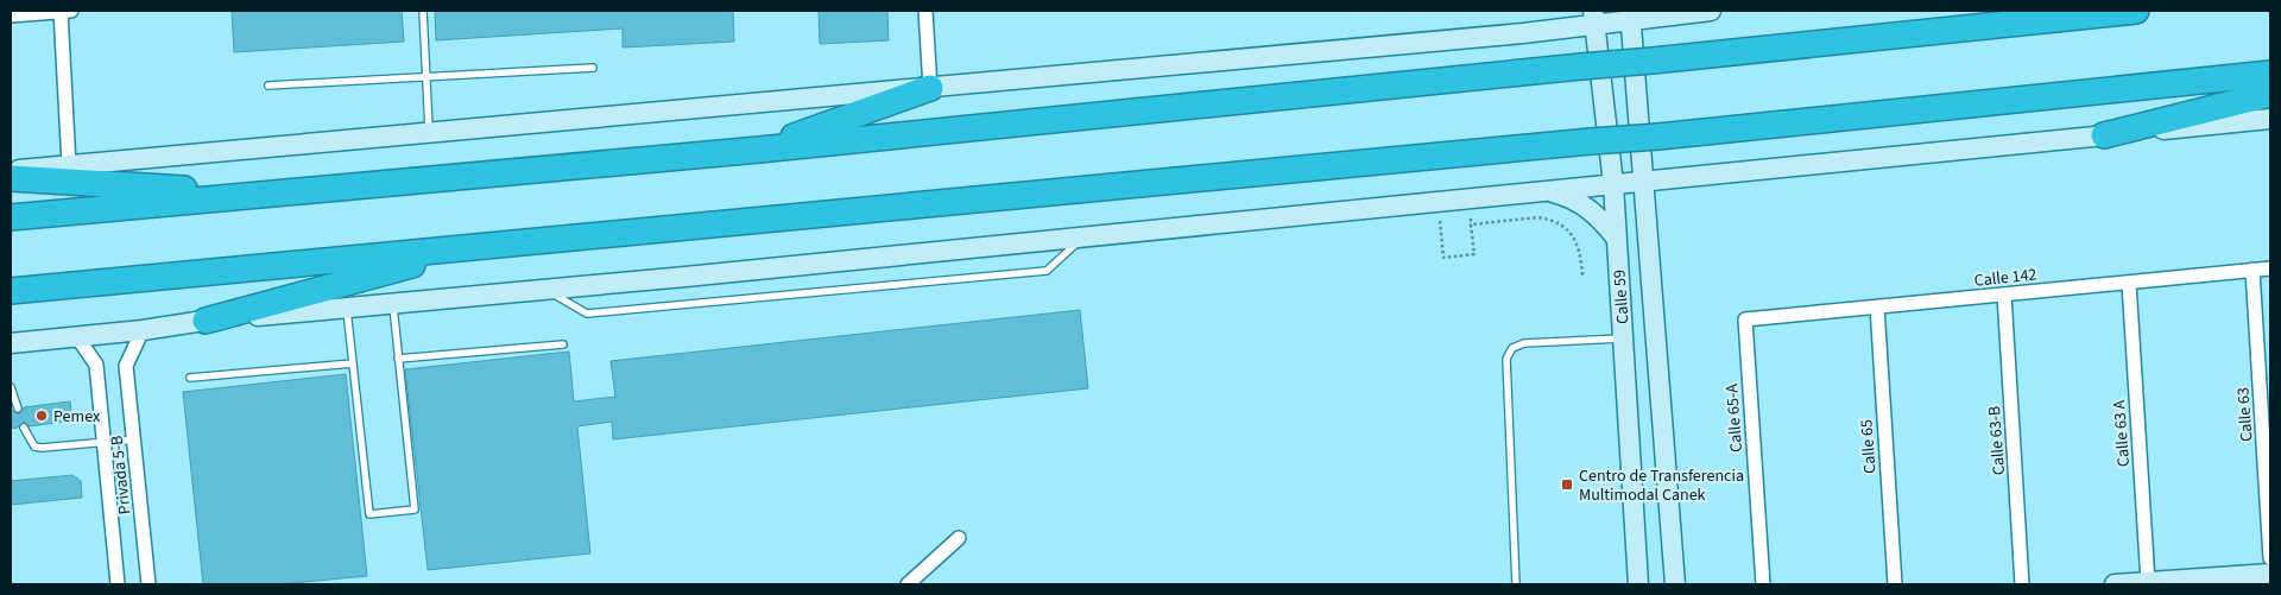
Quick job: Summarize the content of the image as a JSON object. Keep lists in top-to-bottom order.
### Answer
{
  "streets": {
    "main road": ["Calle 59"],
    "street": [
      "Calle 142",
      "Calle 63",
      "Calle 65-A",
      "Calle 63 A",
      "Calle 63-B",
      "Calle 65",
      "Privada 5-B"
    ]
  },
  "crossings": [
    ["Calle 142", "Calle 63"],
    ["Calle 142", "Calle 65-A"],
    ["Calle 142", "Calle 63 A"],
    ["Calle 142", "Calle 63-B"],
    ["Calle 142", "Calle 65"]
  ],
  "places": {
    "other": ["Pemex"],
    "transit": ["Centro de Transferencia Multimodal Canek"]
  }
}
